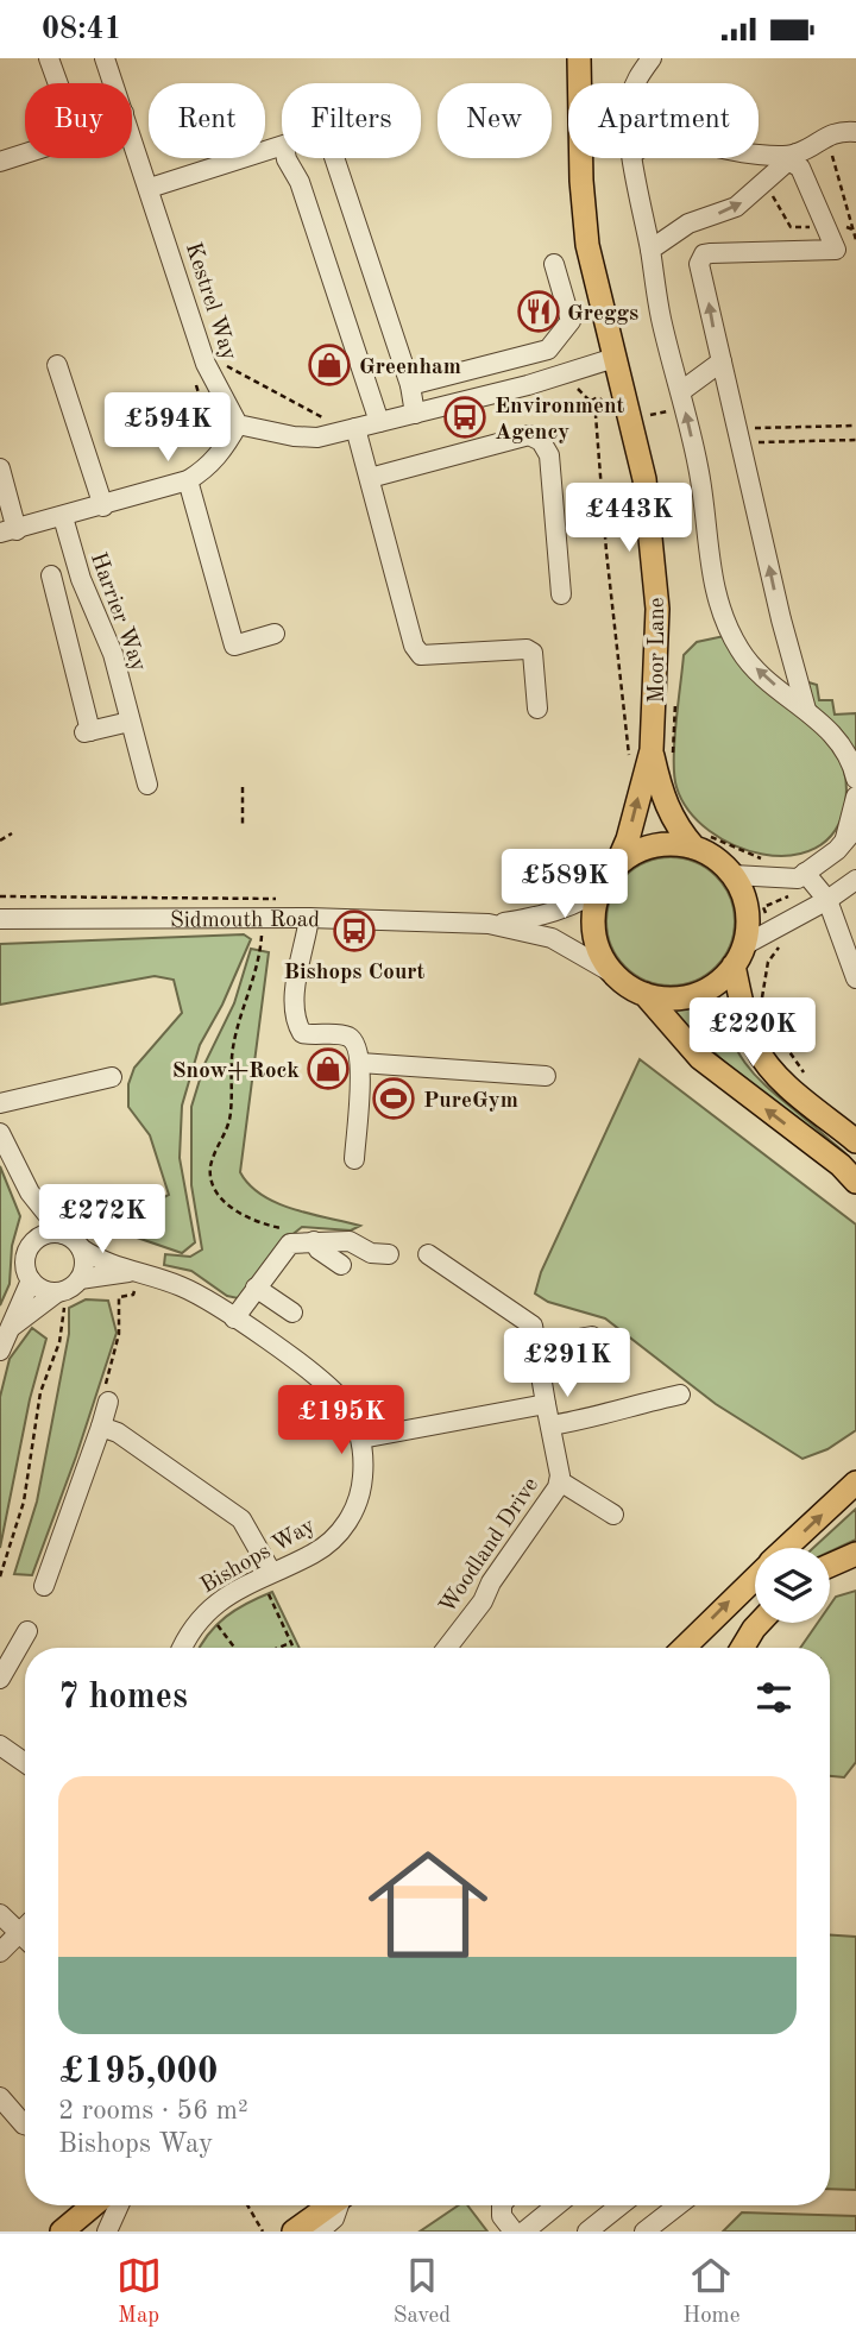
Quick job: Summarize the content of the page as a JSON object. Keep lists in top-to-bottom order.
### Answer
{
  "streets": {
    "main road": ["Moor Lane"],
    "street": [
      "Kestrel Way",
      "Harrier Way",
      "Sidmouth Road",
      "Woodland Drive",
      "Bishops Way"
    ]
  },
  "places": {
    "restaurant": ["Greggs"],
    "shop": ["Greenham", "Snow+Rock"],
    "bus stop": ["Environment Agency", "Bishops Court"],
    "sports": ["PureGym"]
  },
  "page": {
    "status": "08:41",
    "chip": [
      "Buy",
      "Rent",
      "Filters",
      "New",
      "Apartment"
    ],
    "price": [
      "£594K",
      "£443K",
      "£589K",
      "£220K",
      "£272K",
      "£291K",
      "£195K"
    ],
    "heading": "7 homes",
    "list": [
      {
        "name": "£195,000",
        "note": "2 rooms · 56 m² · Bishops Way"
      }
    ],
    "tabs": ["Map", "Saved", "Home"]
  }
}
